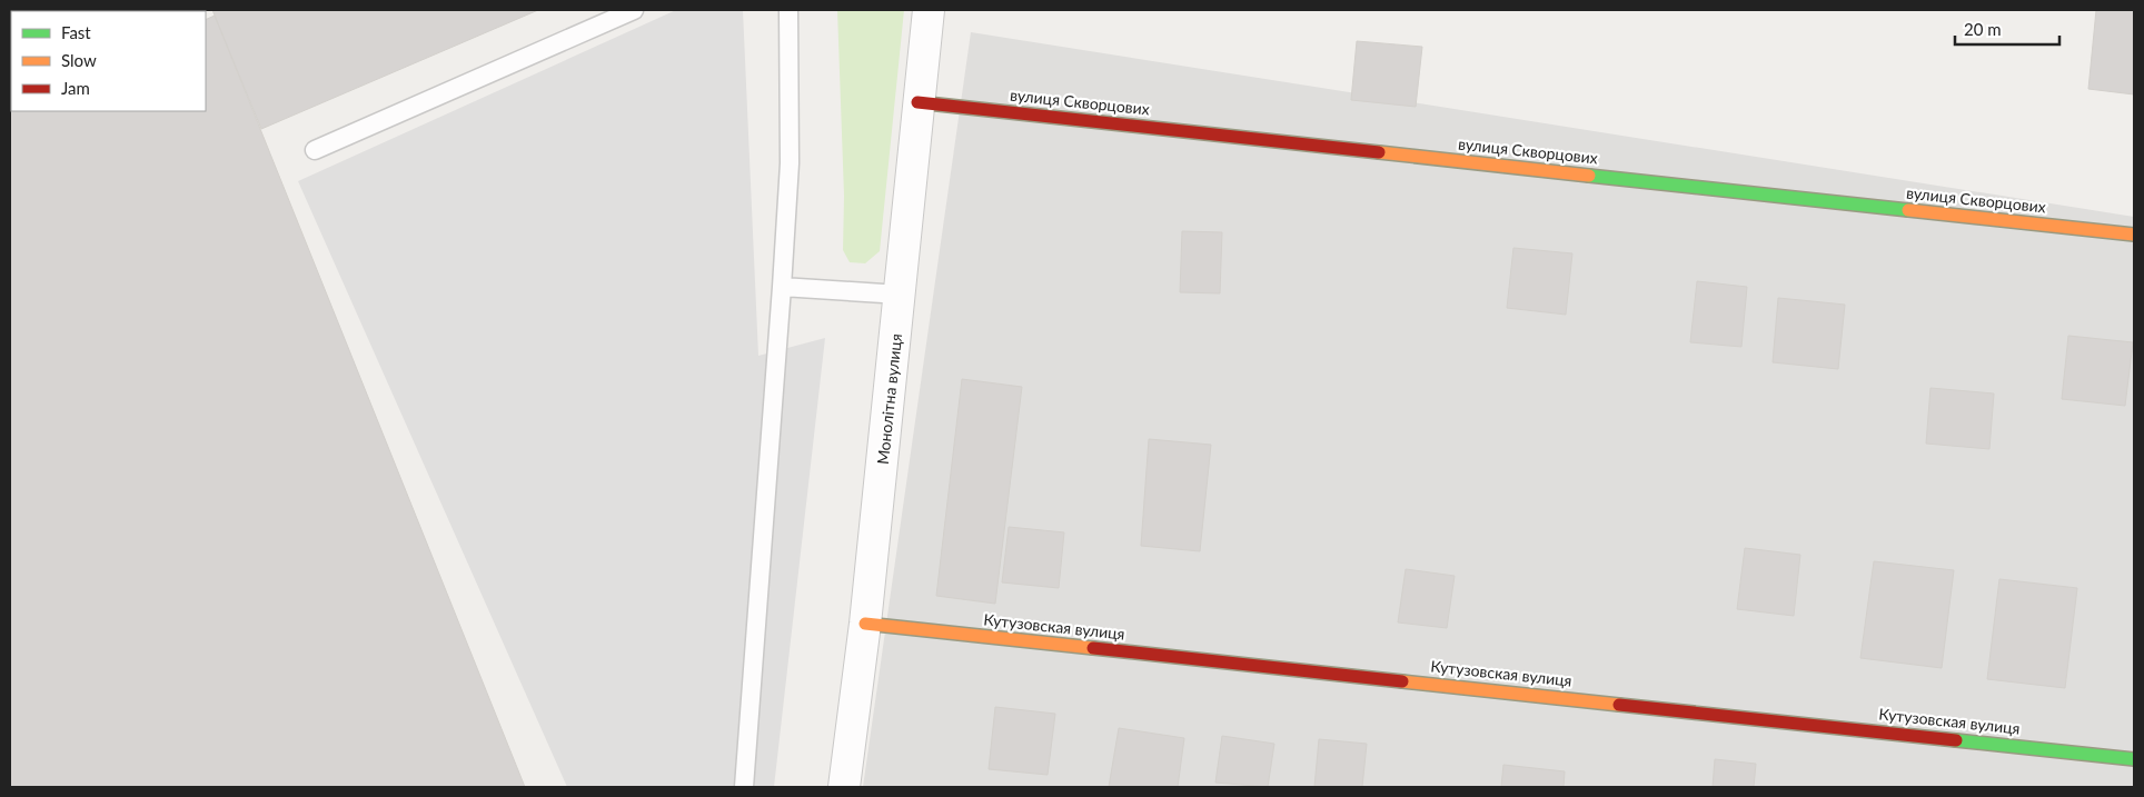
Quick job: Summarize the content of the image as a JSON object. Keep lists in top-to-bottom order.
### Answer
{
  "streets": {
    "street": ["вулиця Скворцових", "Монолітна вулиця", "Кутузовская вулиця"]
  },
  "crossings": [
    ["вулиця Скворцових", "Монолітна вулиця"],
    ["Монолітна вулиця", "Кутузовская вулиця"]
  ],
  "legend": ["Fast", "Slow", "Jam"],
  "scale_bar": "20 m"
}
